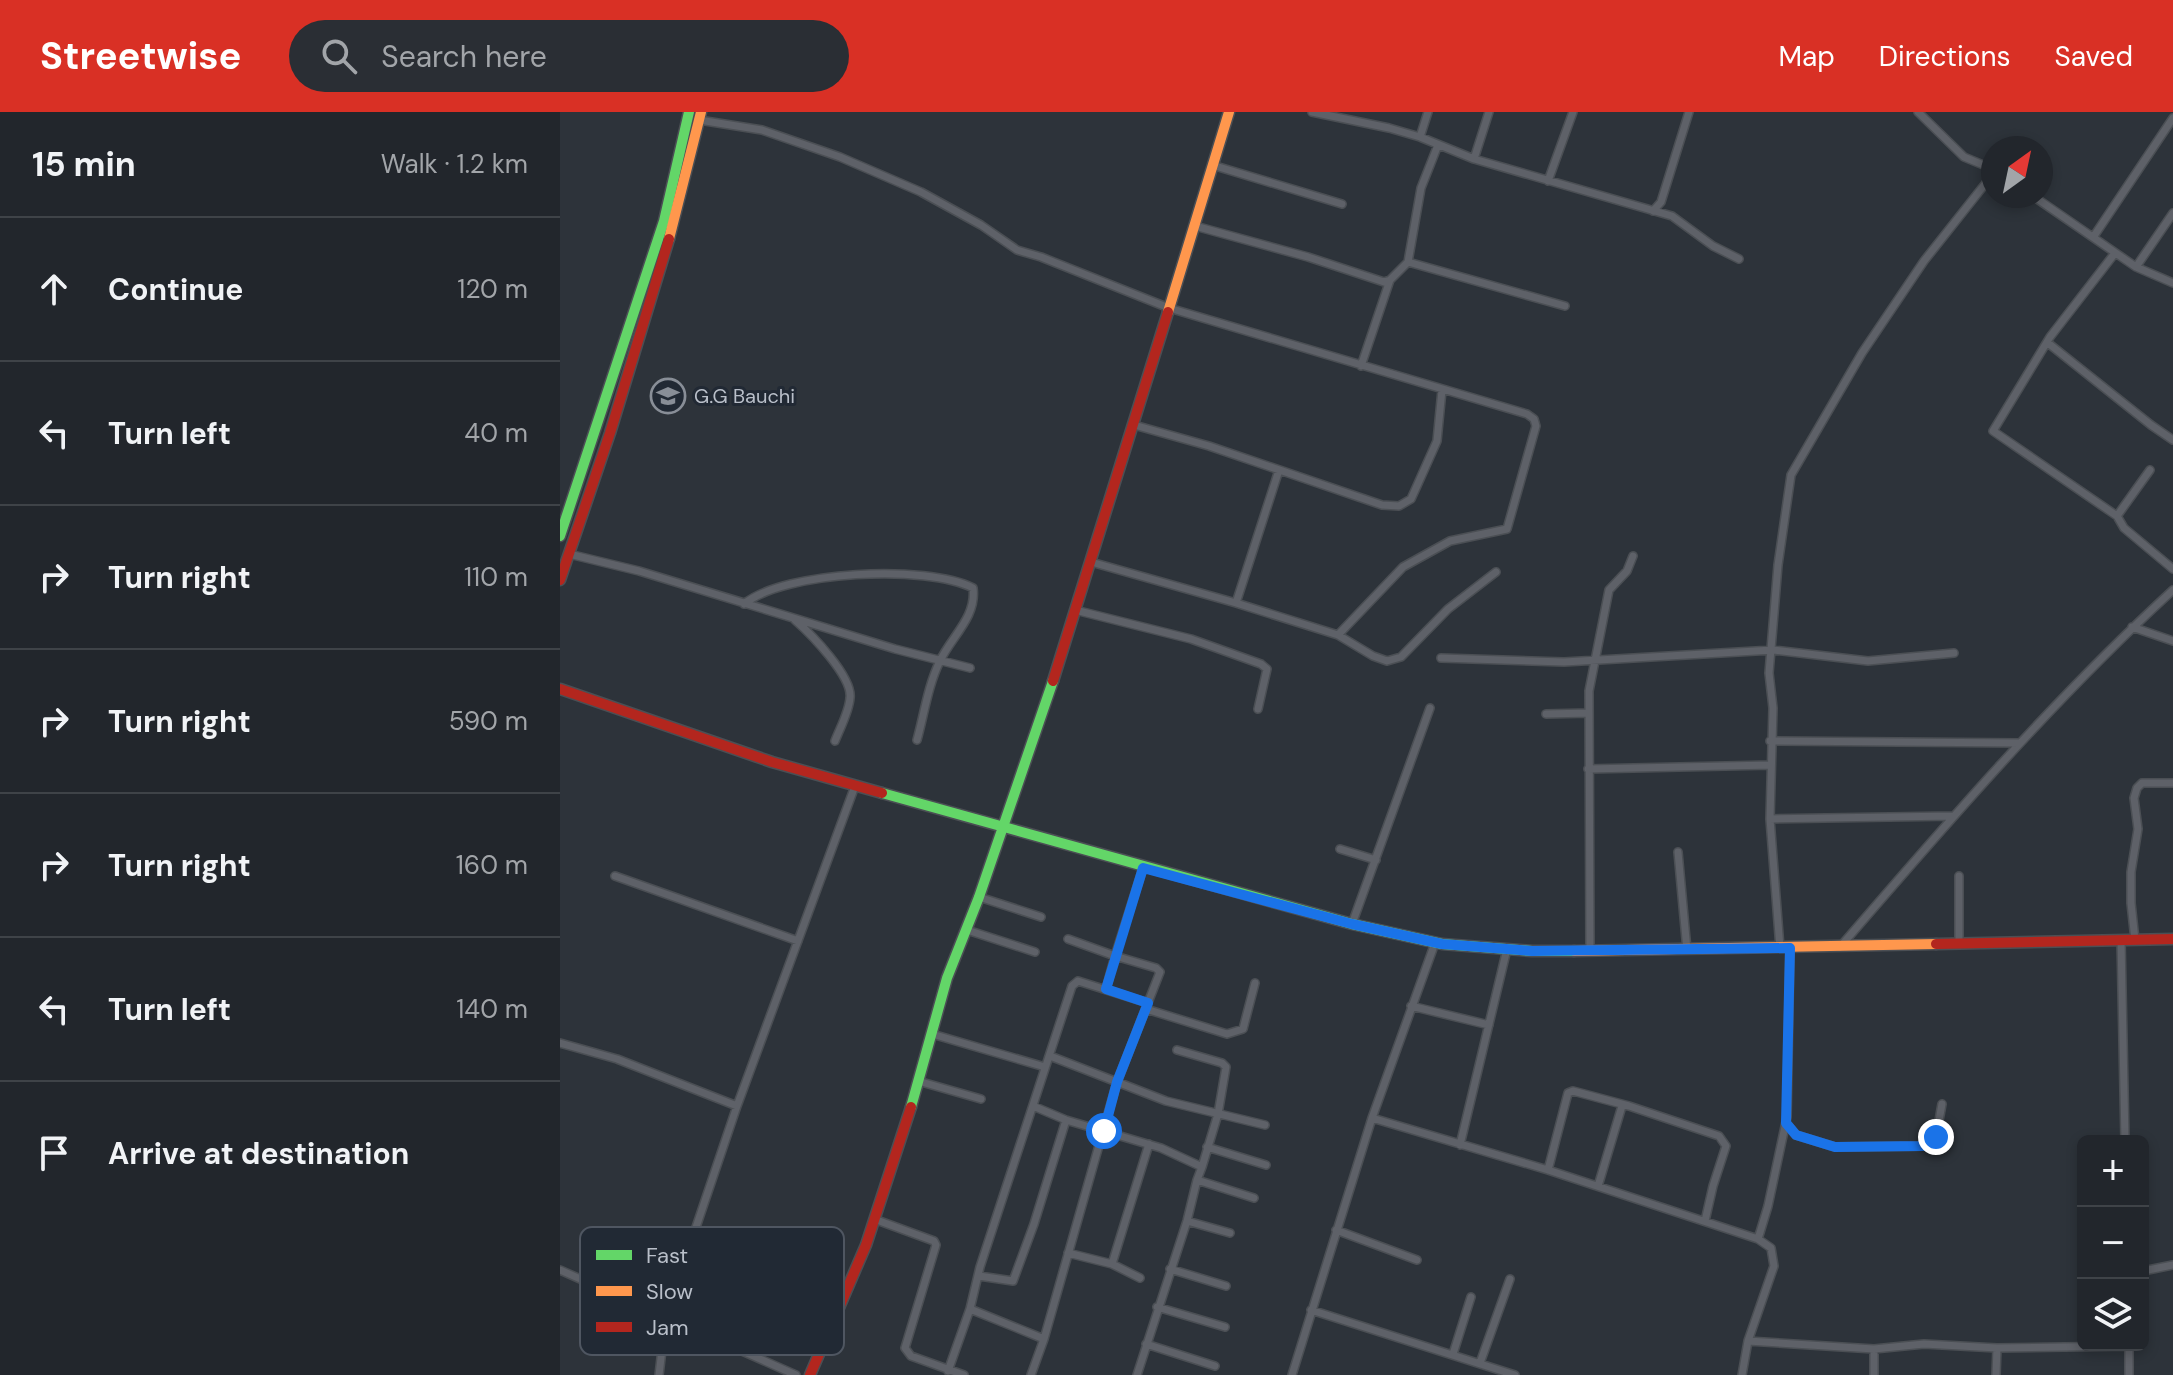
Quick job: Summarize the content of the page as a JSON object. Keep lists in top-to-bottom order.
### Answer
{
  "places": {
    "school or university": ["G.G Bauchi"]
  },
  "legend": ["Fast", "Slow", "Jam"],
  "north": "top right",
  "page": {
    "header": "Streetwise",
    "search": "Search here",
    "nav": ["Map", "Directions", "Saved"],
    "heading": ["15 min", "Walk · 1.2 km"],
    "list": [
      ["Continue", "120 m"],
      ["Turn left", "40 m"],
      ["Turn right", "110 m"],
      ["Turn right", "590 m"],
      ["Turn right", "160 m"],
      ["Turn left", "140 m"],
      "Arrive at destination"
    ],
    "map_buttons": ["+", "−"]
  }
}
